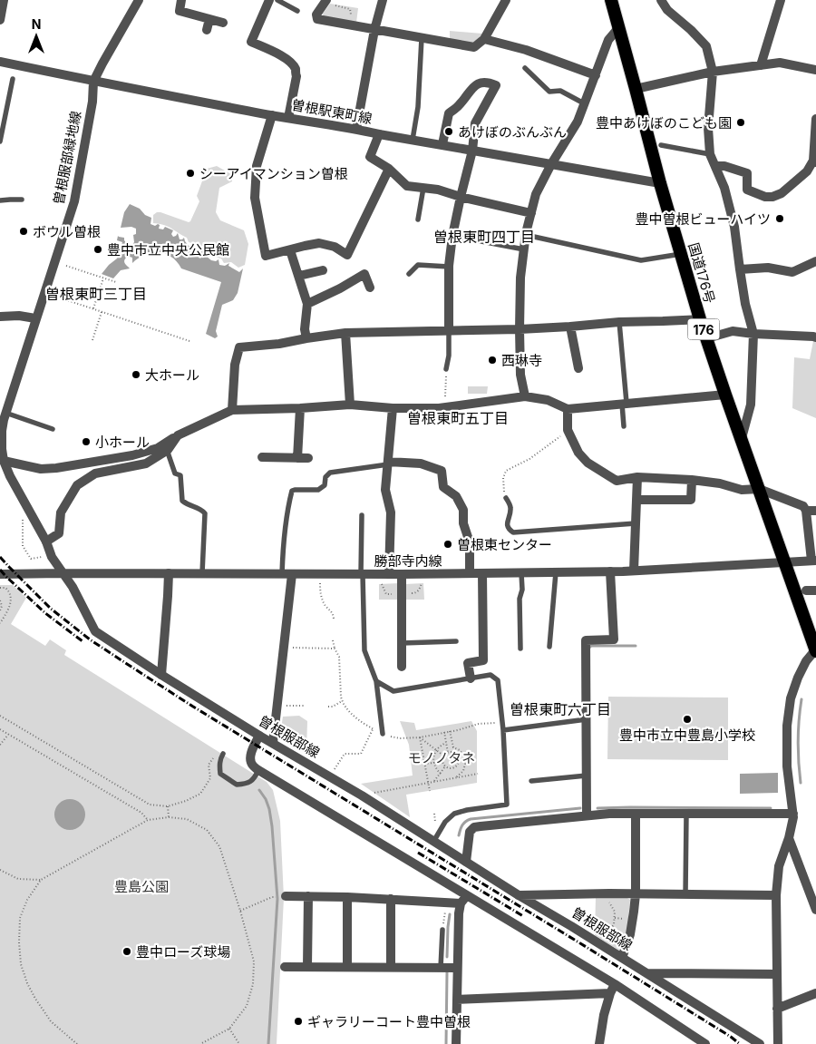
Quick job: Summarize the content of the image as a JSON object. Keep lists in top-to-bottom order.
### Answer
{
  "streets": {
    "highway": ["国道176号", "176"],
    "street": [
      "曽根駅東町線",
      "曽根服部緑地線",
      "勝部寺内線",
      "曽根服部線"
    ]
  },
  "crossings": [
    ["曽根駅東町線", "曽根服部緑地線"],
    ["曽根駅東町線", "国道176号"],
    ["曽根服部緑地線", "曽根服部線"],
    ["国道176号", "勝部寺内線"],
    ["勝部寺内線", "曽根服部線"]
  ],
  "districts": [
    "曽根東町四丁目",
    "曽根東町三丁目",
    "曽根東町五丁目",
    "曽根東町六丁目"
  ],
  "parks": ["モノノタネ", "豊島公園"],
  "places": [
    "豊中あけぼのこども園",
    "あけぼのぶんぶん",
    "シーアイマンション曽根",
    "豊中曽根ビューハイツ",
    "ボウル曽根",
    "豊中市立中央公民館",
    "西琳寺",
    "大ホール",
    "小ホール",
    "曽根東センター",
    "豊中市立中豊島小学校",
    "豊中ローズ球場",
    "ギャラリーコート豊中曽根"
  ],
  "north": "top"
}
